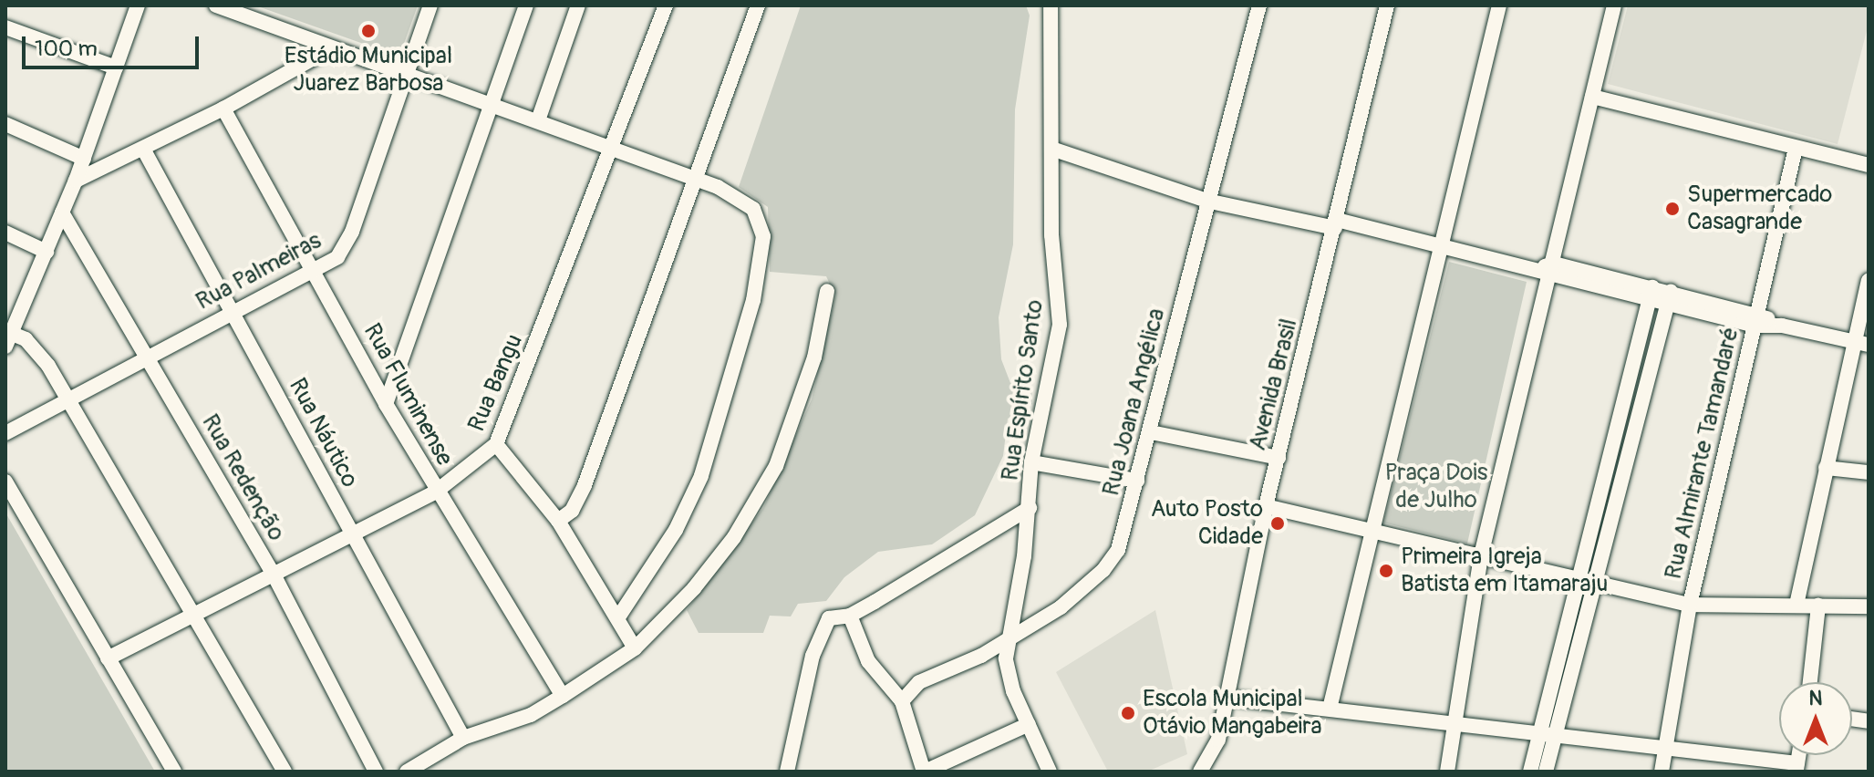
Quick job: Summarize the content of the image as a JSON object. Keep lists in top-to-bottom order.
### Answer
{
  "streets": {
    "street": [
      "Rua Palmeiras",
      "Rua Bangu",
      "Avenida Brasil",
      "Rua Espírito Santo",
      "Rua Fluminense",
      "Rua Joana Angélica",
      "Rua Náutico",
      "Rua Almirante Tamandaré",
      "Rua Redenção"
    ]
  },
  "crossings": [
    ["Rua Palmeiras", "Rua Fluminense"],
    ["Rua Palmeiras", "Rua Náutico"],
    ["Rua Palmeiras", "Rua Redenção"],
    ["Rua Bangu", "Rua Fluminense"],
    ["Rua Bangu", "Rua Náutico"],
    ["Rua Bangu", "Rua Redenção"],
    ["Rua Espírito Santo", "Rua Joana Angélica"]
  ],
  "parks": ["Praça Dois de Julho"],
  "places": [
    "Estádio Municipal Juarez Barbosa",
    "Supermercado Casagrande",
    "Auto Posto Cidade",
    "Primeira Igreja Batista em Itamaraju",
    "Escola Municipal Otávio Mangabeira"
  ],
  "scale_bar": "100 m",
  "north": "top"
}
